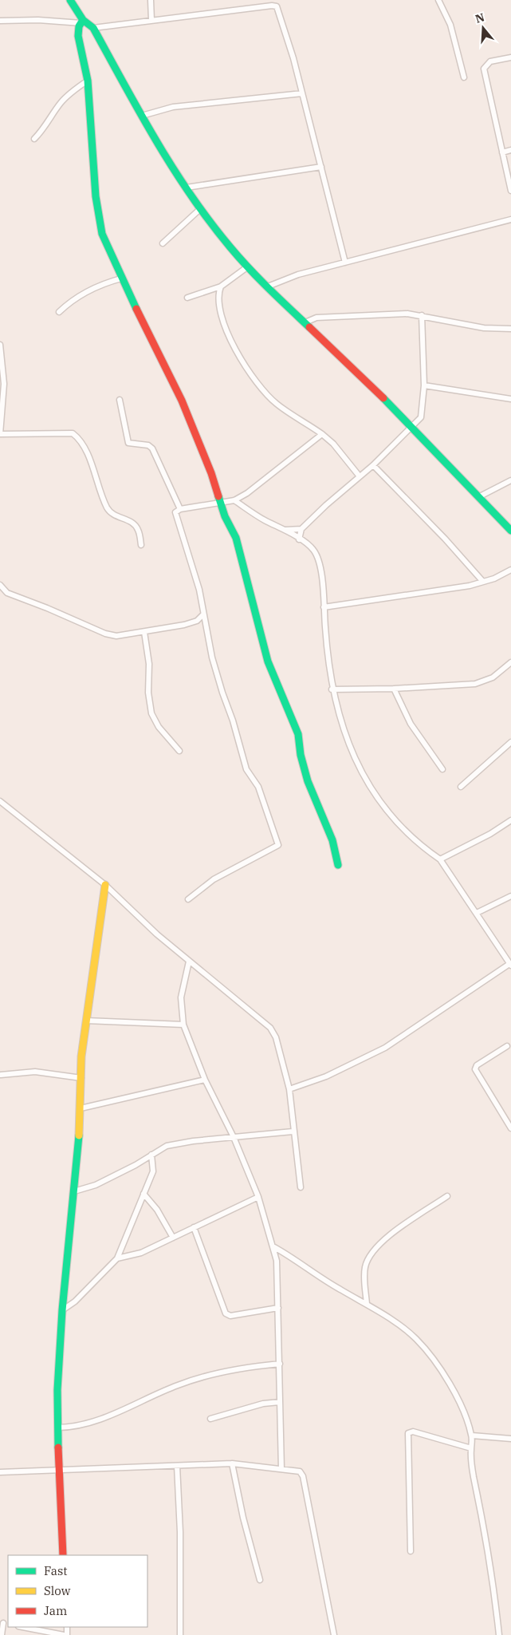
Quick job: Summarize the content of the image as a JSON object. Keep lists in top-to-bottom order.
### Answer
{
  "legend": ["Fast", "Slow", "Jam"],
  "north": "top"
}
